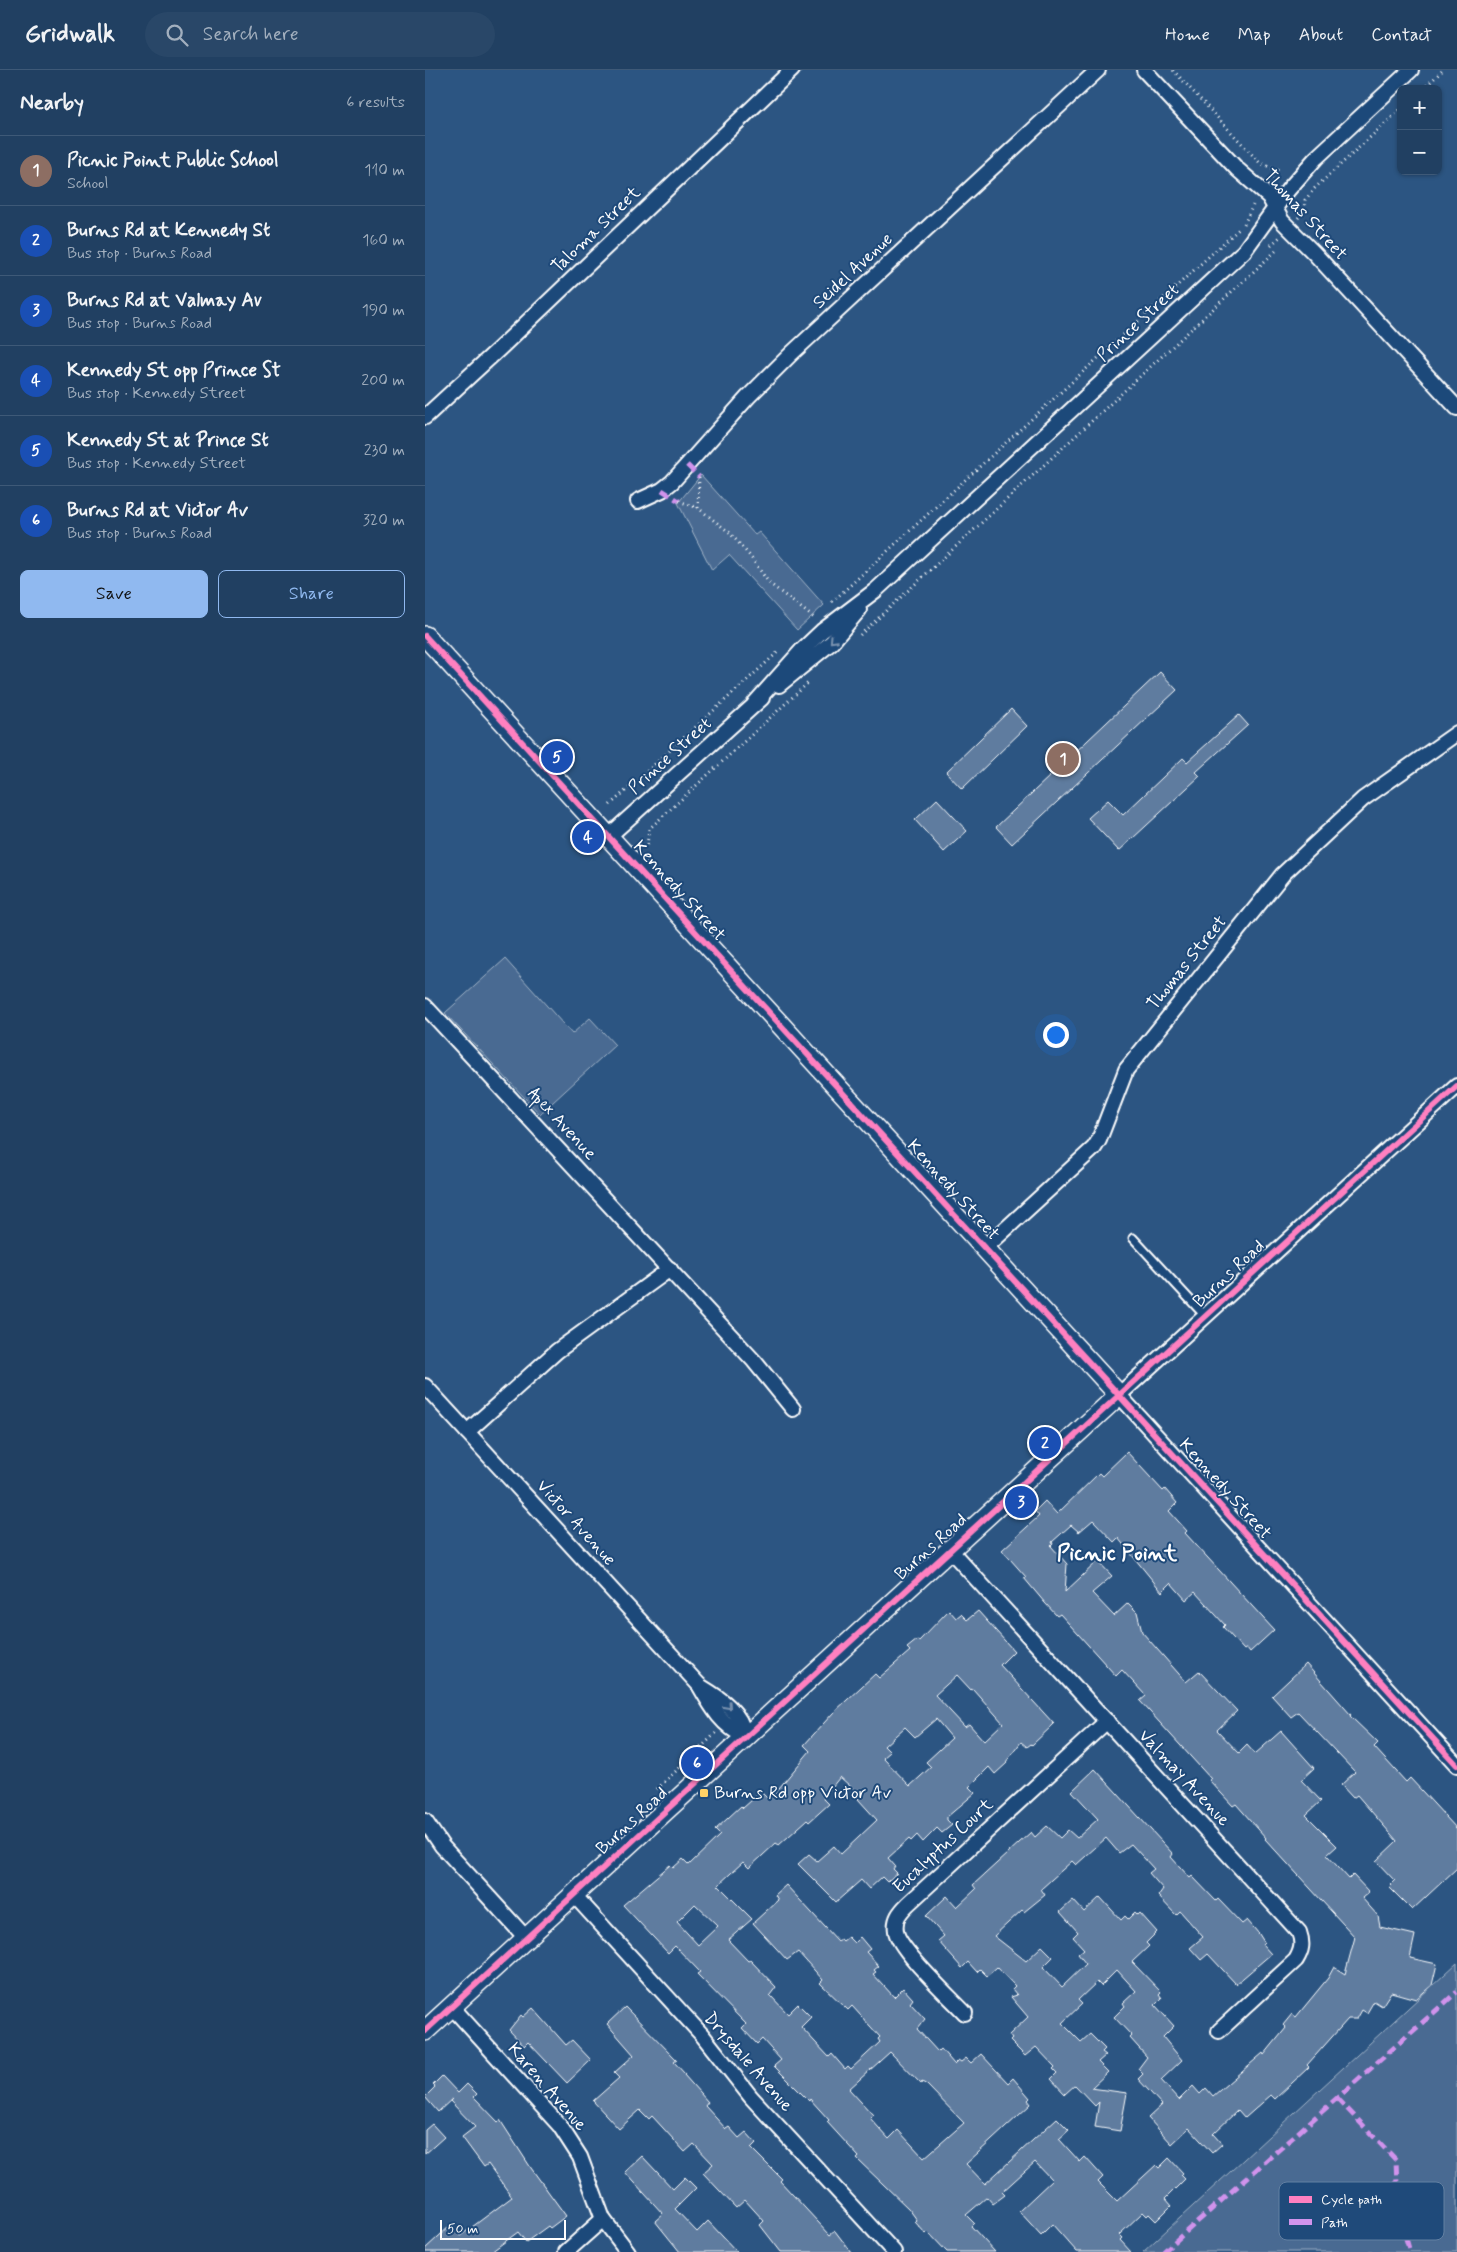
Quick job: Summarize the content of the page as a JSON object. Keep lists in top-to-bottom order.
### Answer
{
  "streets": {
    "street": [
      "Thomas Street",
      "Taloma Street",
      "Seidel Avenue",
      "Prince Street",
      "Kennedy Street",
      "Apex Avenue",
      "Burns Road",
      "Victor Avenue",
      "Valmay Avenue",
      "Eucalyptus Court",
      "Drysdale Avenue",
      "Karen Avenue"
    ]
  },
  "crossings": [
    ["Thomas Street", "Prince Street"],
    ["Thomas Street", "Kennedy Street"],
    ["Prince Street", "Kennedy Street"],
    ["Kennedy Street", "Burns Road"],
    ["Burns Road", "Victor Avenue"],
    ["Burns Road", "Valmay Avenue"],
    ["Burns Road", "Drysdale Avenue"],
    ["Burns Road", "Karen Avenue"],
    ["Valmay Avenue", "Eucalyptus Court"]
  ],
  "districts": ["Picnic Point"],
  "places": {
    "transit": ["Burns Rd opp Victor Av"]
  },
  "legend": ["Cycle path", "Path"],
  "scale_bar": "50 m",
  "page": {
    "header": "Gridwalk",
    "search": "Search here",
    "nav": [
      "Home",
      "Map",
      "About",
      "Contact"
    ],
    "heading": ["Nearby", "6 results"],
    "map_buttons": ["+", "−"],
    "list": [
      {
        "mark": "1",
        "name": "Picnic Point Public School",
        "note": "School",
        "value": "110 m"
      },
      {
        "mark": "2",
        "name": "Burns Rd at Kennedy St",
        "note": "Bus stop · Burns Road",
        "value": "160 m"
      },
      {
        "mark": "3",
        "name": "Burns Rd at Valmay Av",
        "note": "Bus stop · Burns Road",
        "value": "190 m"
      },
      {
        "mark": "4",
        "name": "Kennedy St opp Prince St",
        "note": "Bus stop · Kennedy Street",
        "value": "200 m"
      },
      {
        "mark": "5",
        "name": "Kennedy St at Prince St",
        "note": "Bus stop · Kennedy Street",
        "value": "230 m"
      },
      {
        "mark": "6",
        "name": "Burns Rd at Victor Av",
        "note": "Bus stop · Burns Road",
        "value": "320 m"
      }
    ],
    "buttons": ["Save", "Share"],
    "pins": [
      "5",
      "1",
      "4",
      "2",
      "3",
      "6"
    ],
    "scale": "50 m"
  }
}
